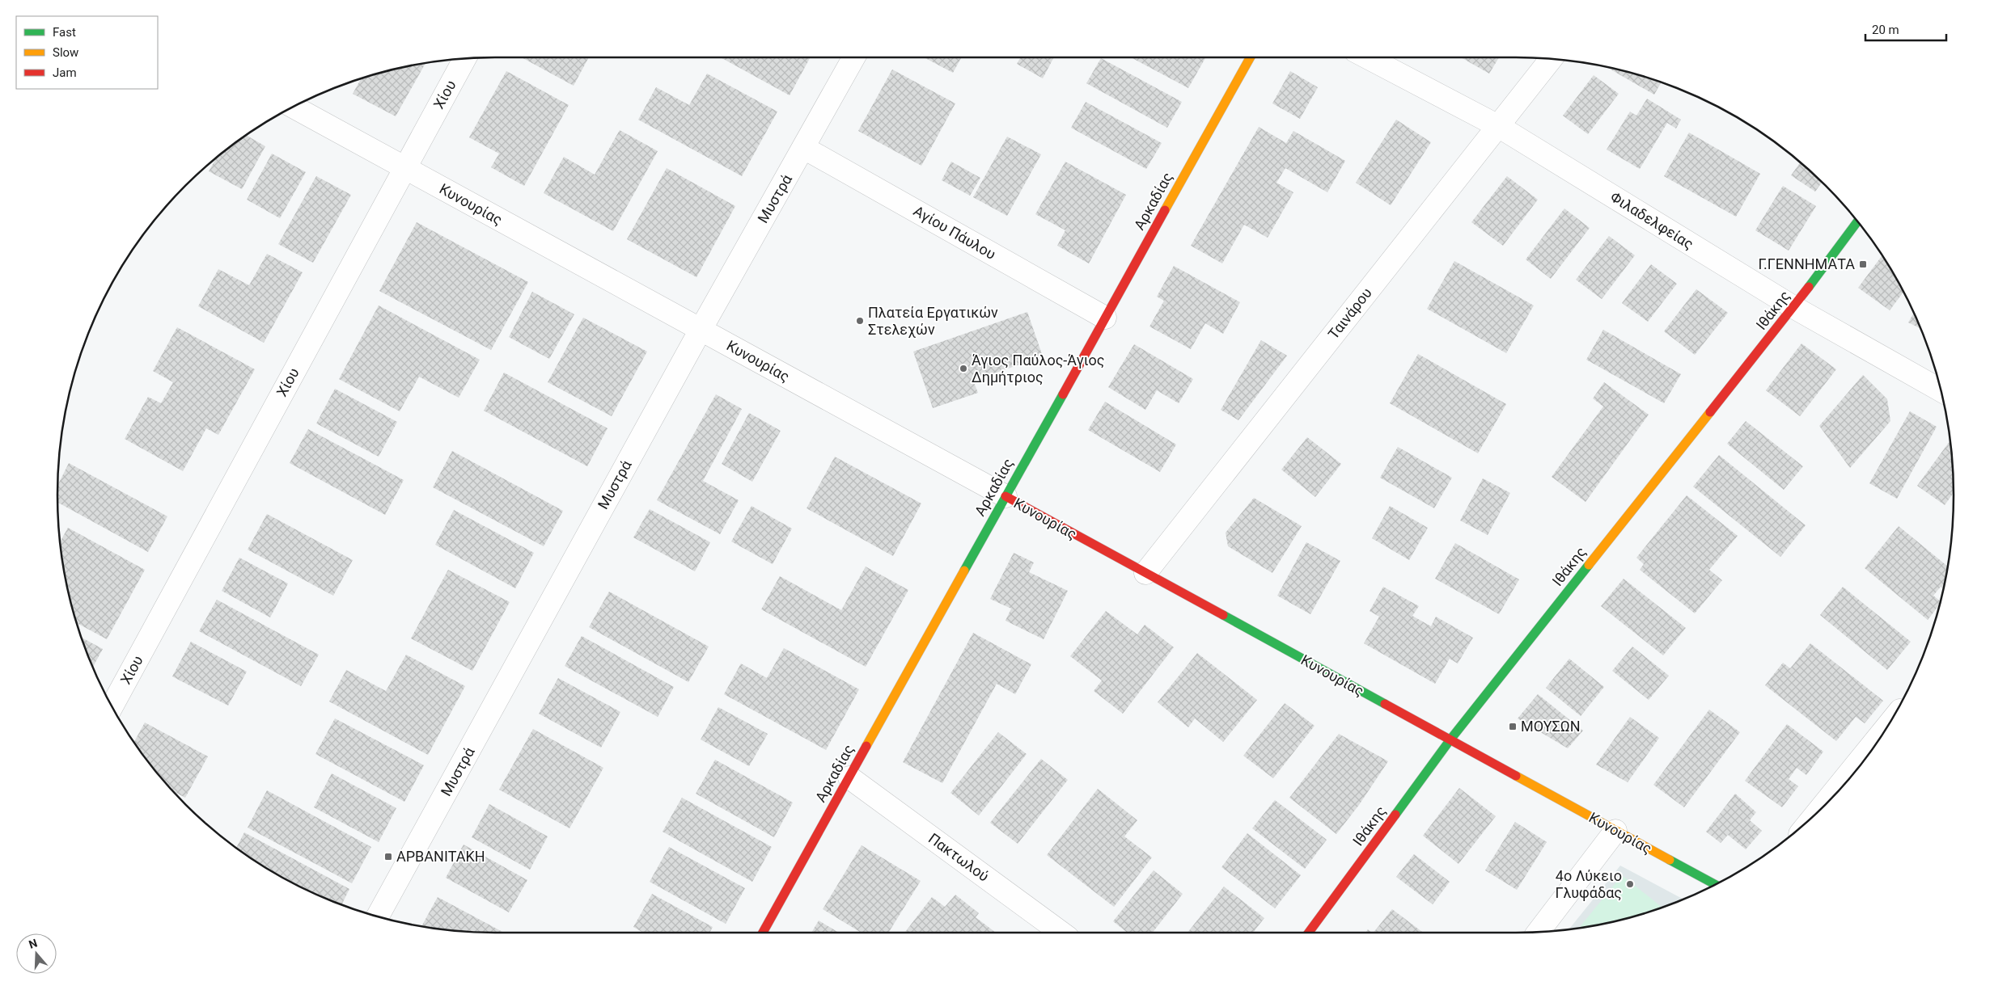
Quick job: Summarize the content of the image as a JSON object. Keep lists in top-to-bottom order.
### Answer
{
  "streets": {
    "street": [
      "Χίου",
      "Μυστρά",
      "Αρκαδίας",
      "Κυνουρίας",
      "Φιλαδελφείας",
      "Αγίου Πάυλου",
      "Ιθάκης",
      "Ταινάρου",
      "Πακτωλού"
    ]
  },
  "crossings": [
    ["Χίου", "Κυνουρίας"],
    ["Μυστρά", "Κυνουρίας"],
    ["Μυστρά", "Αγίου Πάυλου"],
    ["Αρκαδίας", "Κυνουρίας"],
    ["Αρκαδίας", "Αγίου Πάυλου"],
    ["Αρκαδίας", "Πακτωλού"],
    ["Κυνουρίας", "Ιθάκης"],
    ["Κυνουρίας", "Ταινάρου"],
    ["Φιλαδελφείας", "Ιθάκης"],
    ["Φιλαδελφείας", "Ταινάρου"]
  ],
  "places": {
    "transit": ["Γ.ΓΕΝΝΗΜΑΤΑ", "ΜΟΥΣΩΝ", "ΑΡΒΑΝΙΤΑΚΗ"],
    "other": ["Πλατεία Εργατικών Στελεχών", "Άγιος Παύλος-Άγιος Δημήτριος", "4ο Λύκειο Γλυφάδας"]
  },
  "legend": ["Fast", "Slow", "Jam"],
  "scale_bar": "20 m",
  "north": "top"
}
